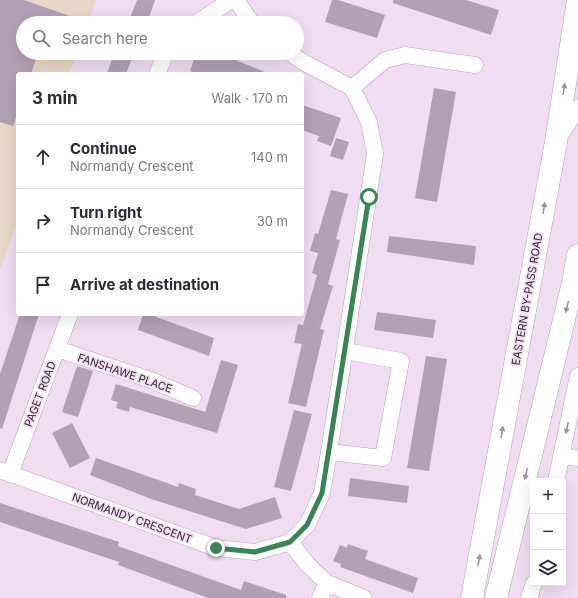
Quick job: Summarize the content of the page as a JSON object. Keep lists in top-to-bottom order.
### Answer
{
  "streets": {
    "highway": ["EASTERN BY-PASS ROAD"],
    "street": ["FANSHAWE PLACE", "PAGET ROAD", "NORMANDY CRESCENT"]
  },
  "crossings": [
    ["FANSHAWE PLACE", "PAGET ROAD"],
    ["PAGET ROAD", "NORMANDY CRESCENT"]
  ],
  "page": {
    "search": "Search here",
    "heading": ["3 min", "Walk · 170 m"],
    "list": [
      ["Continue", "Normandy Crescent", "140 m"],
      ["Turn right", "Normandy Crescent", "30 m"],
      "Arrive at destination"
    ],
    "map_buttons": ["+", "−"]
  }
}
